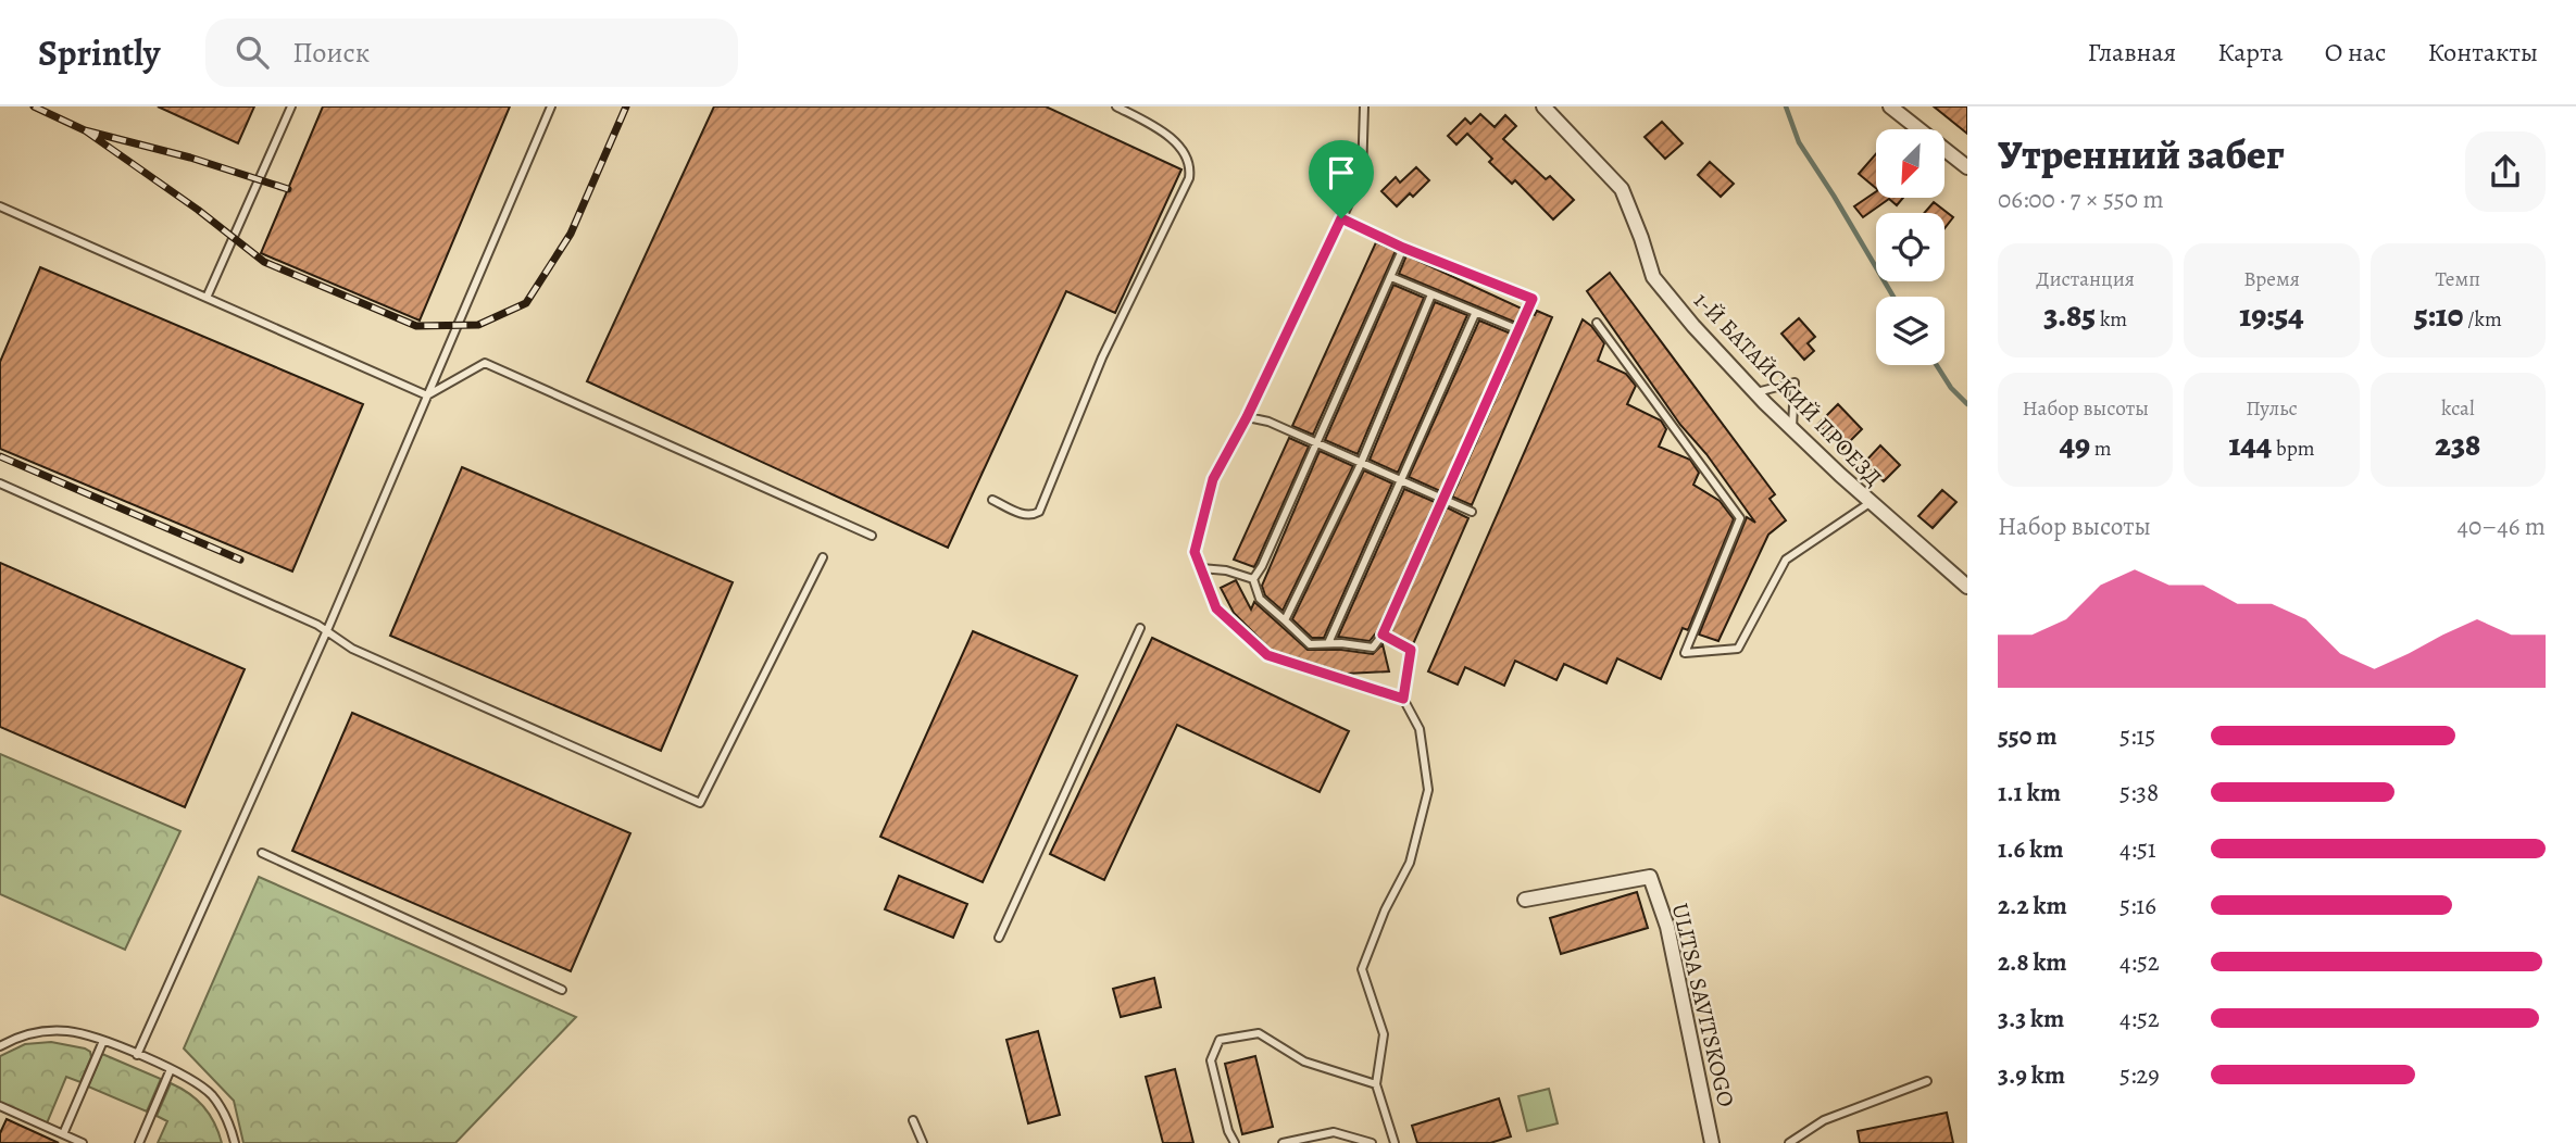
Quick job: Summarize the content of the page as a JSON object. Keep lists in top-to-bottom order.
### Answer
{
  "streets": {
    "street": ["1-Й БАТАЙСКИЙ ПРОЕЗД", "ULITSA SAVITSKOGO"]
  },
  "north": "bottom left",
  "page": {
    "header": "Sprintly",
    "search": "Поиск",
    "nav": [
      "Главная",
      "Карта",
      "О нас",
      "Контакты"
    ],
    "heading": ["Утренний забег", "06:00 · 7 × 550 m"],
    "stats": [
      ["Дистанция", "3.85 km"],
      ["Время", "19:54"],
      ["Темп", "5:10 /km"],
      ["Набор высоты", "49 m"],
      ["Пульс", "144 bpm"],
      ["kcal", "238"]
    ],
    "chart": ["Набор высоты", "40–46 m"],
    "list": [
      {
        "name": "550 m",
        "note": "5:15"
      },
      {
        "name": "1.1 km",
        "note": "5:38"
      },
      {
        "name": "1.6 km",
        "note": "4:51"
      },
      {
        "name": "2.2 km",
        "note": "5:16"
      },
      {
        "name": "2.8 km",
        "note": "4:52"
      },
      {
        "name": "3.3 km",
        "note": "4:52"
      },
      {
        "name": "3.9 km",
        "note": "5:29"
      }
    ]
  }
}
